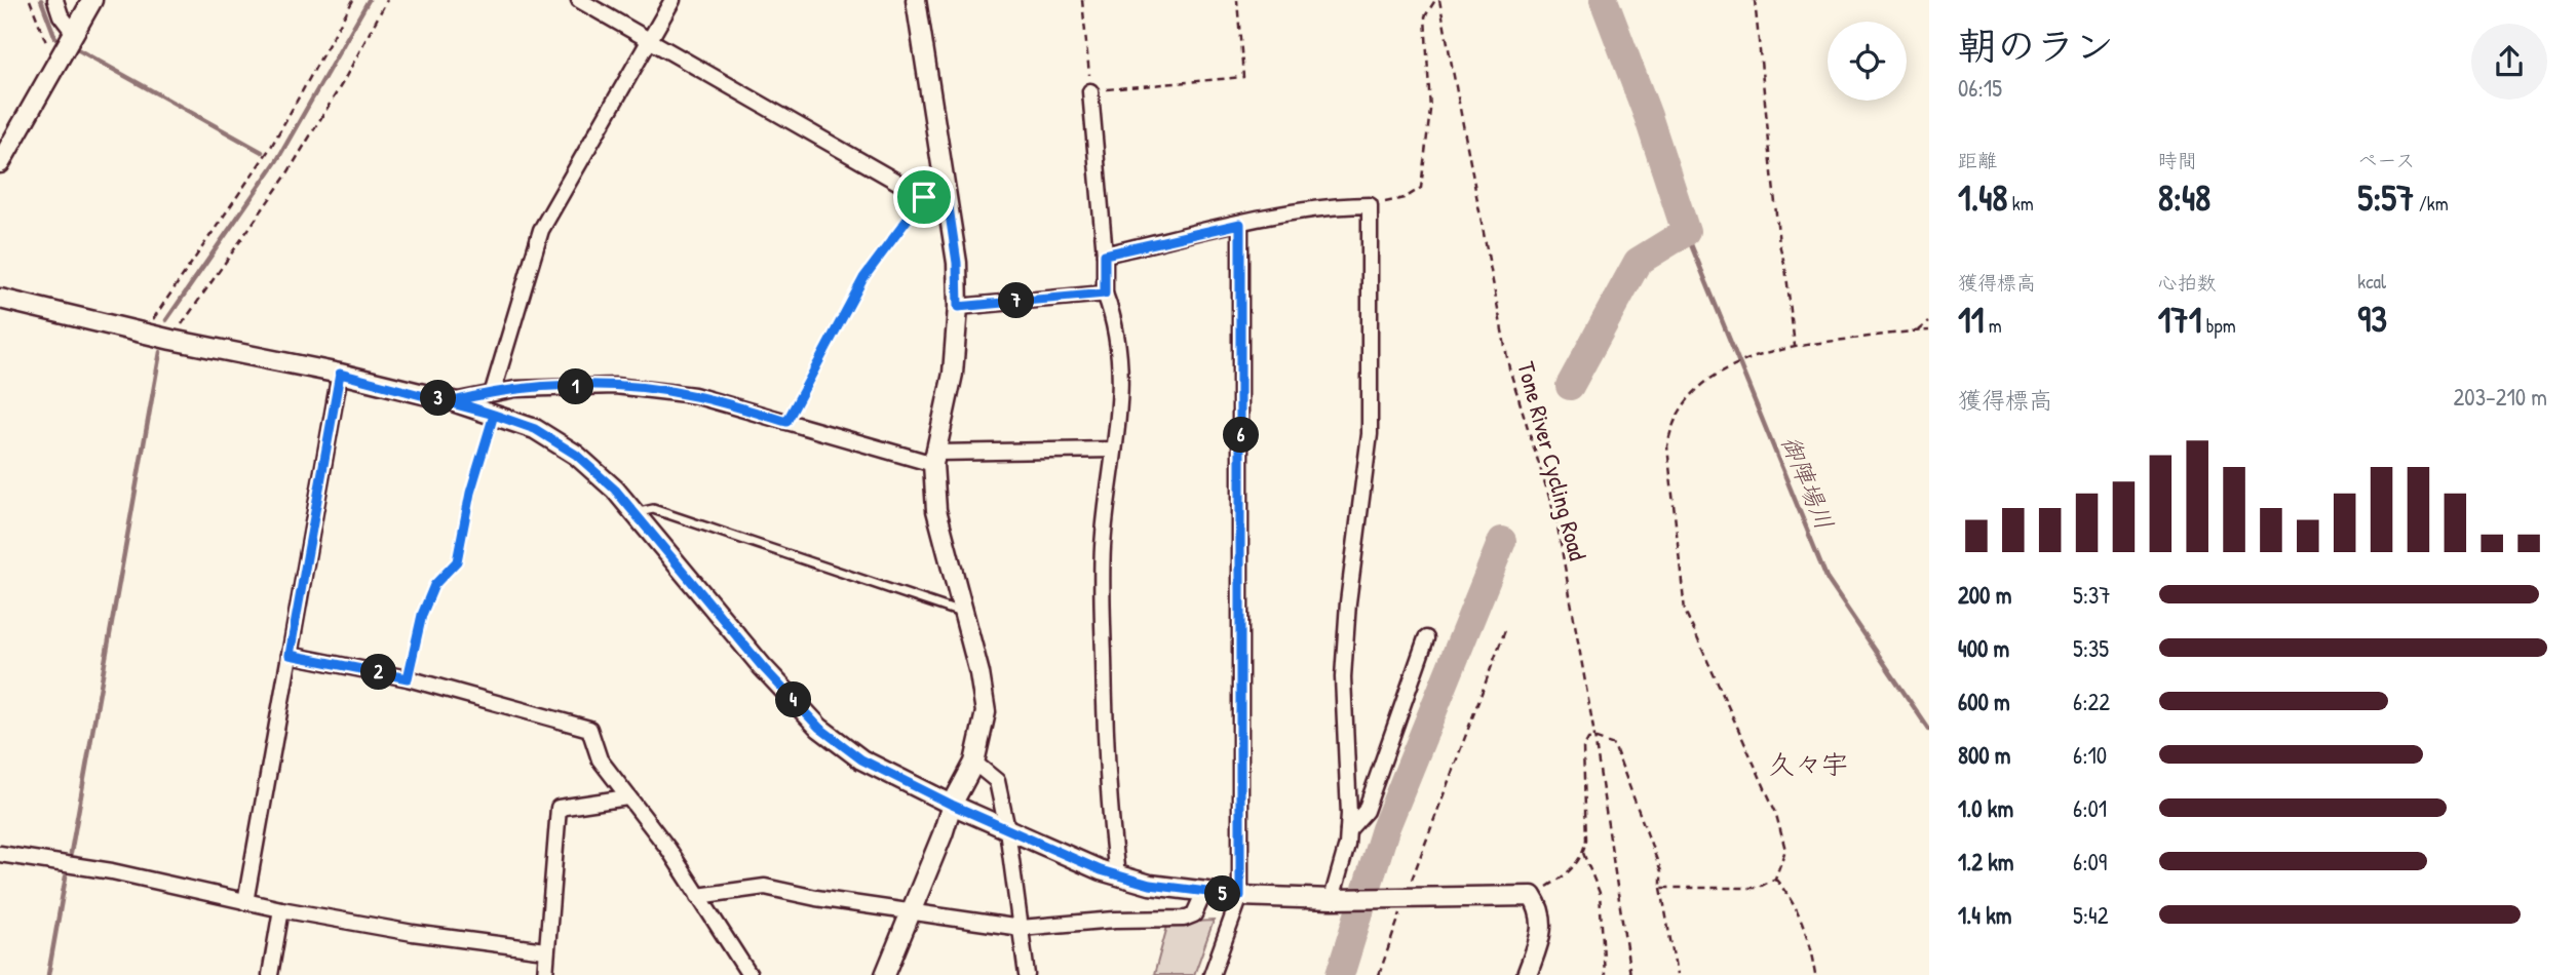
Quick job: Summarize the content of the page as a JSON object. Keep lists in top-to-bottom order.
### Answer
{
  "streets": {
    "path": ["Tone River Cycling Road"]
  },
  "districts": ["久々宇"],
  "water": ["御陣場川"],
  "page": {
    "heading": ["朝のラン", "06:15"],
    "stats": [
      ["距離", "1.48 km"],
      ["時間", "8:48"],
      ["ペース", "5:57 /km"],
      ["獲得標高", "11 m"],
      ["心拍数", "171 bpm"],
      ["kcal", "93"]
    ],
    "pins": [
      "7",
      "1",
      "3",
      "6",
      "2",
      "4",
      "5"
    ],
    "chart": ["獲得標高", "203–210 m"],
    "list": [
      {
        "name": "200 m",
        "note": "5:37"
      },
      {
        "name": "400 m",
        "note": "5:35"
      },
      {
        "name": "600 m",
        "note": "6:22"
      },
      {
        "name": "800 m",
        "note": "6:10"
      },
      {
        "name": "1.0 km",
        "note": "6:01"
      },
      {
        "name": "1.2 km",
        "note": "6:09"
      },
      {
        "name": "1.4 km",
        "note": "5:42"
      }
    ]
  }
}
